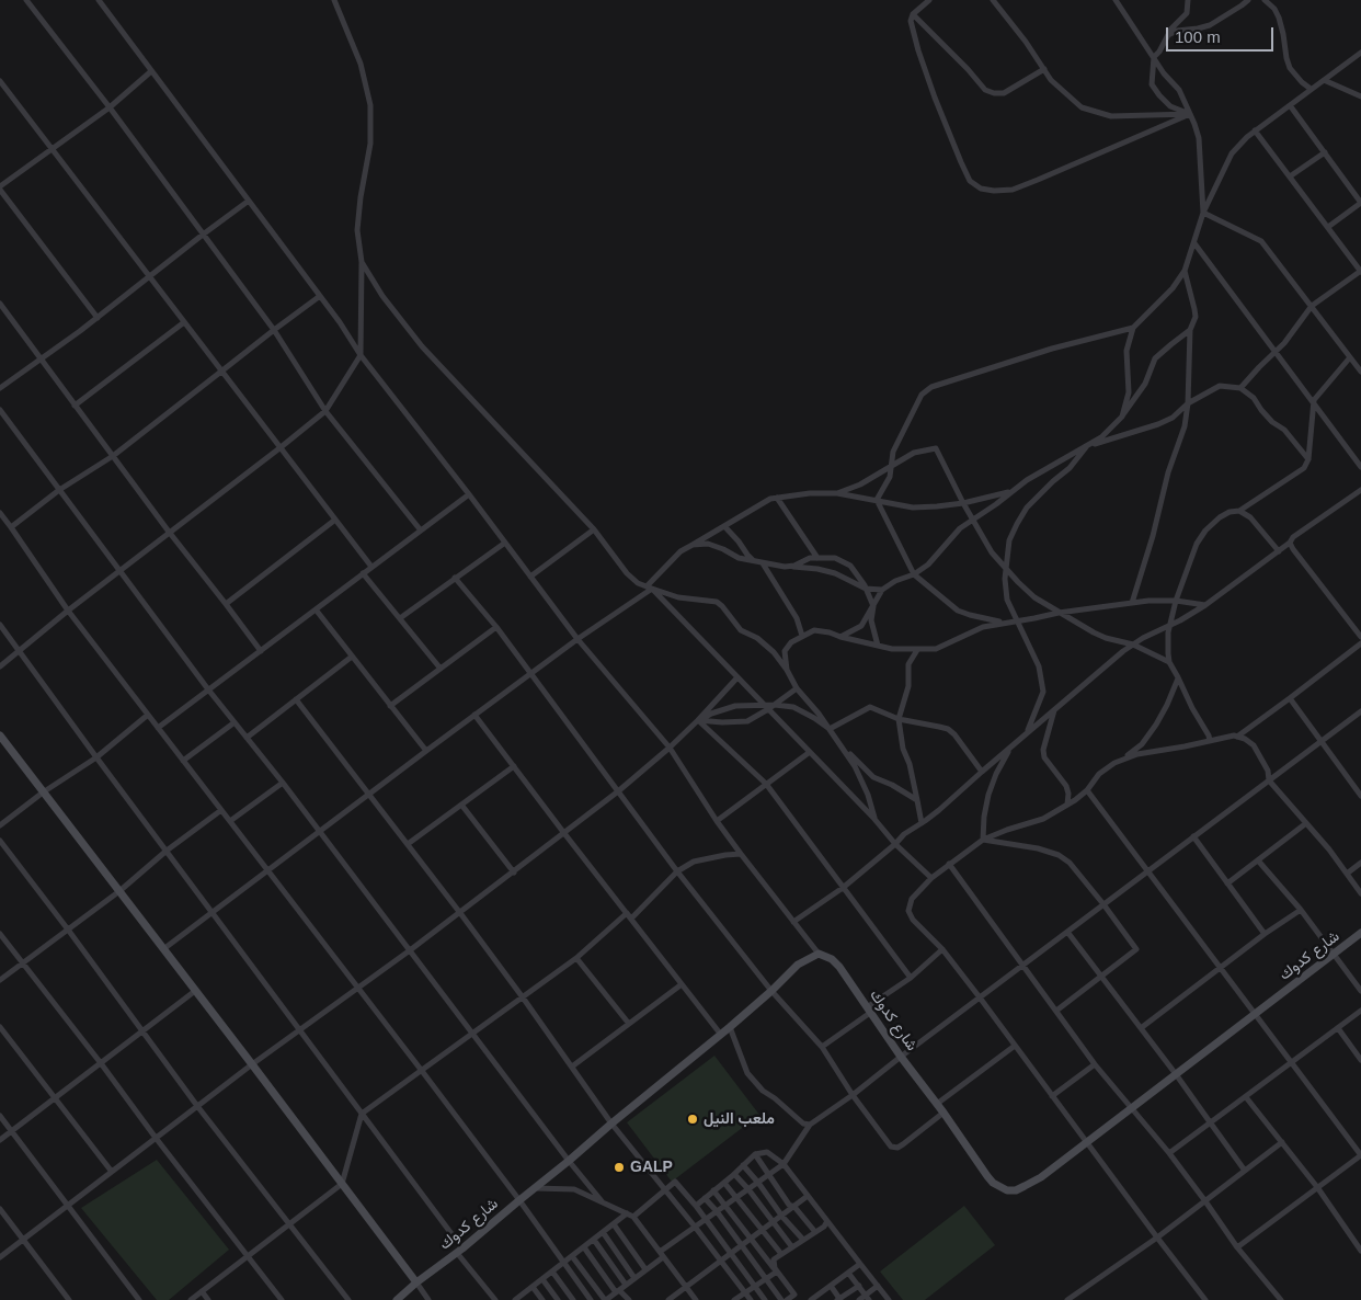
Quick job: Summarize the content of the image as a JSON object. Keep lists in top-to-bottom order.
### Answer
{
  "streets": {
    "street": ["شارع كدوك"]
  },
  "places": ["ملعب النيل", "GALP"],
  "scale_bar": "100 m"
}
